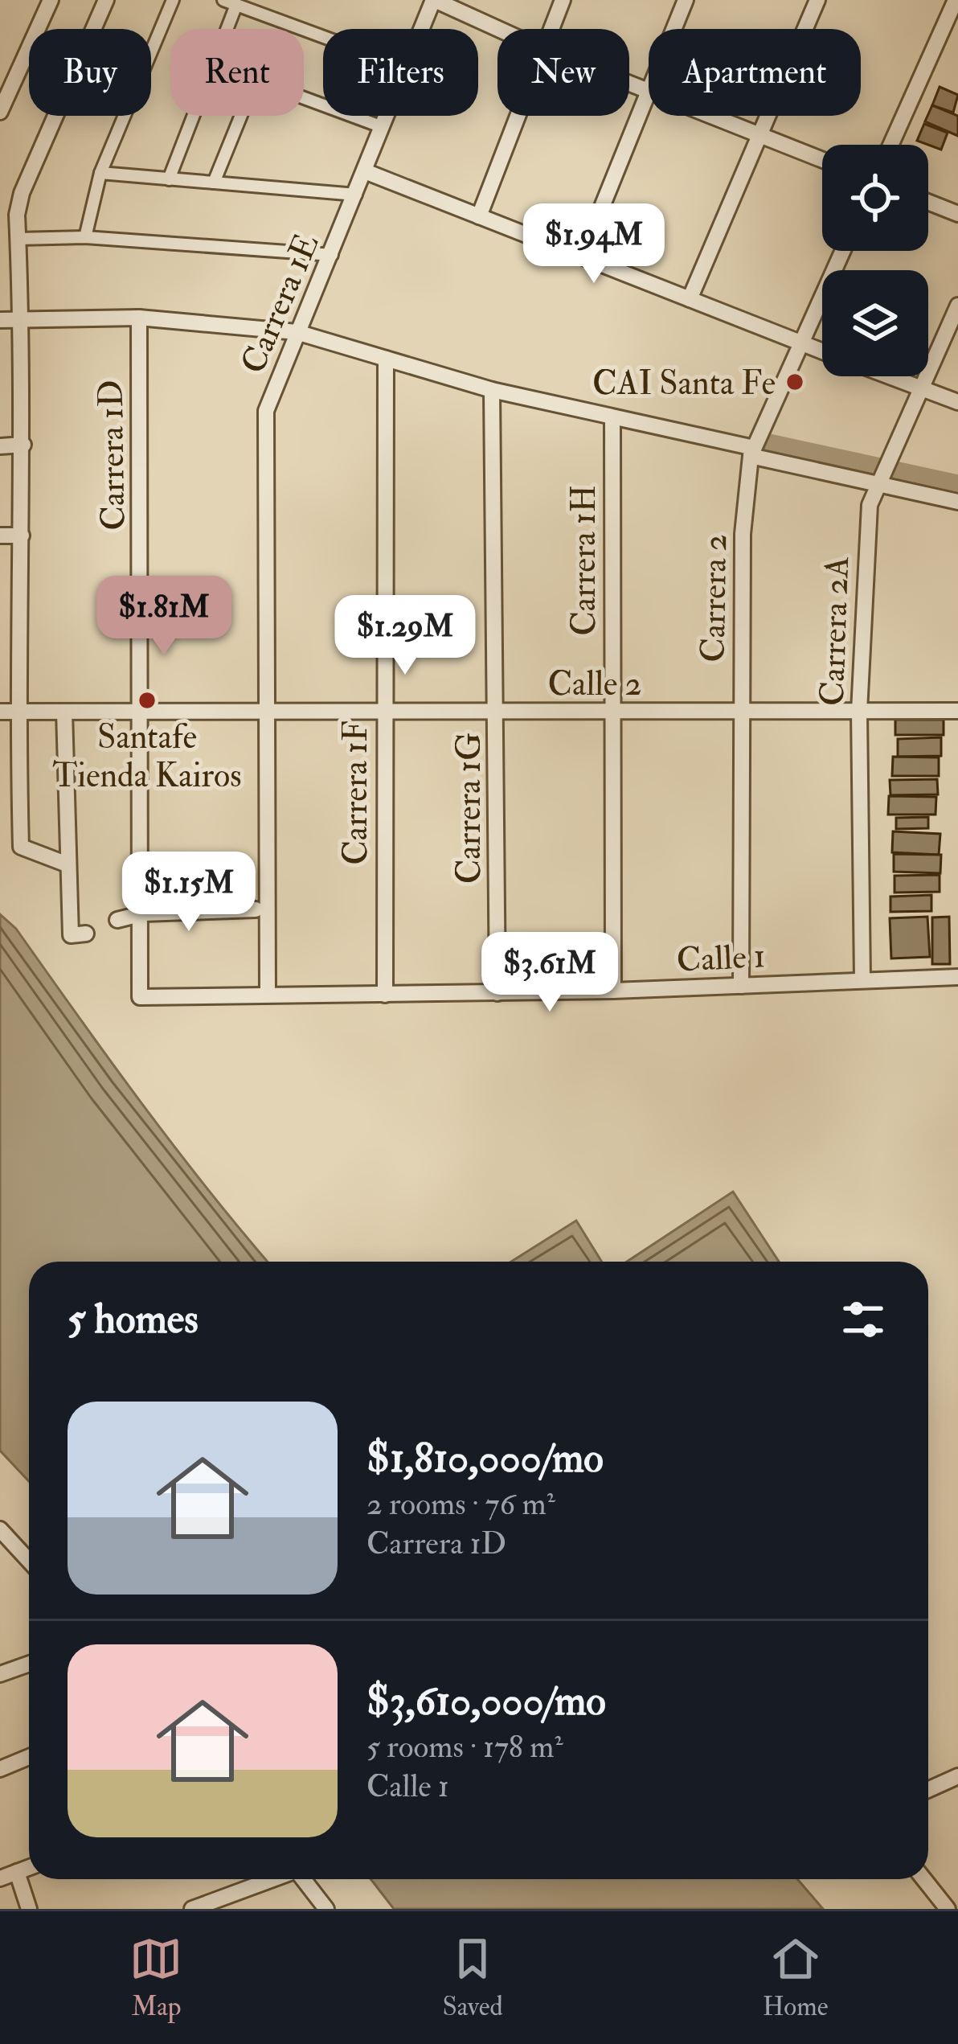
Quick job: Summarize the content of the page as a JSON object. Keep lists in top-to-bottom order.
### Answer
{
  "streets": {
    "street": [
      "Carrera 1E",
      "Carrera 1D",
      "Carrera 1H",
      "Carrera 2",
      "Carrera 2A",
      "Calle 2",
      "Carrera 1F",
      "Carrera 1G",
      "Calle 1"
    ]
  },
  "crossings": [
    ["Carrera 1E", "Calle 2"],
    ["Carrera 1E", "Calle 1"],
    ["Carrera 1D", "Calle 2"],
    ["Carrera 1D", "Calle 1"],
    ["Carrera 1H", "Calle 2"],
    ["Carrera 1H", "Calle 1"],
    ["Carrera 2", "Calle 2"],
    ["Carrera 2", "Calle 1"],
    ["Carrera 2A", "Calle 2"],
    ["Carrera 2A", "Calle 1"],
    ["Calle 2", "Carrera 1F"],
    ["Calle 2", "Carrera 1G"],
    ["Carrera 1F", "Calle 1"],
    ["Carrera 1G", "Calle 1"]
  ],
  "places": ["CAI Santa Fe", "Santafe Tienda Kairos"],
  "page": {
    "chip": [
      "Buy",
      "Rent",
      "Filters",
      "New",
      "Apartment"
    ],
    "price": [
      "$1.94M",
      "$1.81M",
      "$1.29M",
      "$1.15M",
      "$3.61M"
    ],
    "heading": "5 homes",
    "list": [
      {
        "name": "$1,810,000/mo",
        "note": "2 rooms · 76 m² · Carrera 1D"
      },
      {
        "name": "$3,610,000/mo",
        "note": "5 rooms · 178 m² · Calle 1"
      }
    ],
    "tabs": ["Map", "Saved", "Home"]
  }
}
